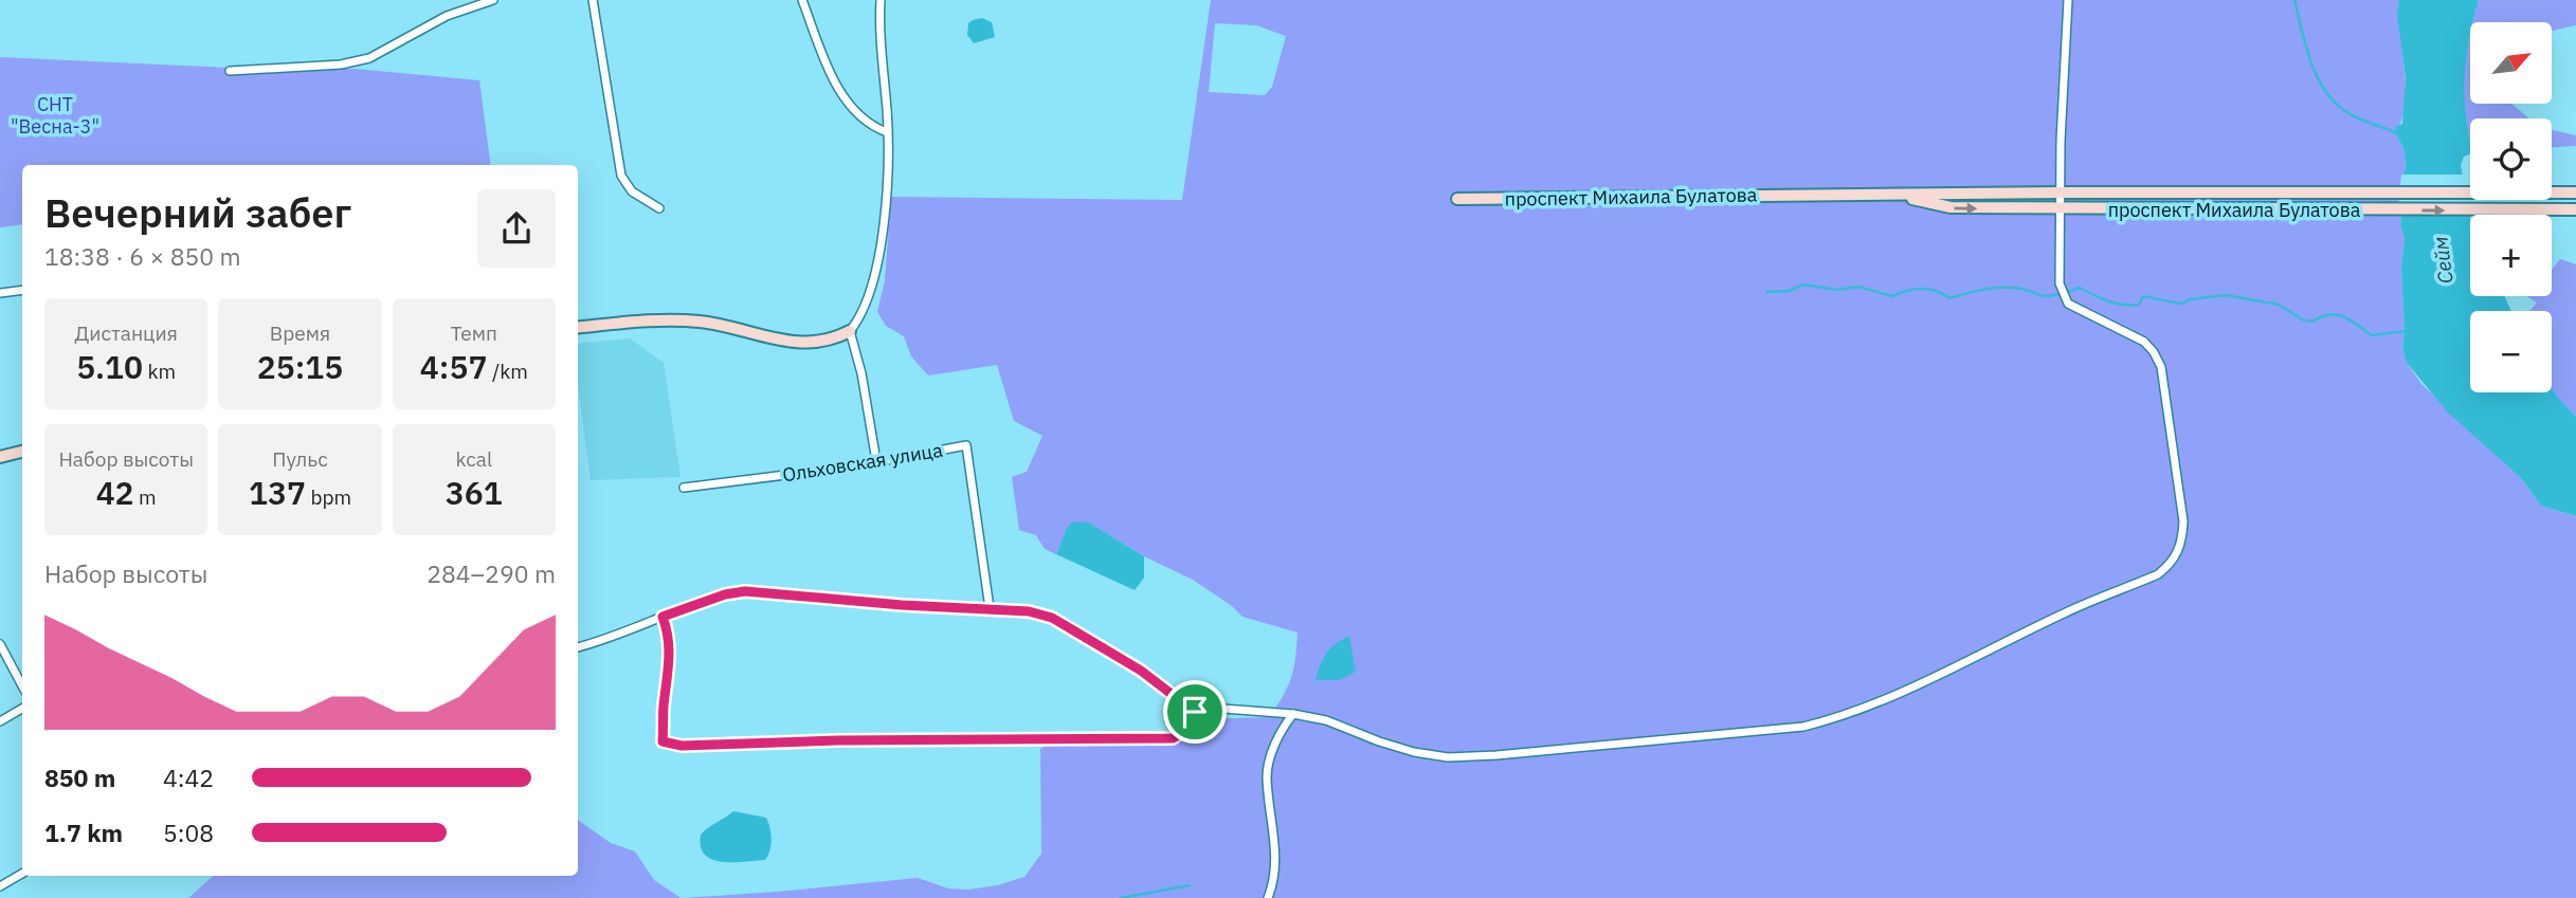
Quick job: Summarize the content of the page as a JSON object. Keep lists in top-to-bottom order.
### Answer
{
  "streets": {
    "street": ["проспект Михаила Булатова", "Ольховская улица"]
  },
  "water": ["Сейм"],
  "parks": ["СНТ \"Весна-3\""],
  "north": "top right",
  "page": {
    "map_buttons": ["+", "−"],
    "heading": ["Вечерний забег", "18:38 · 6 × 850 m"],
    "stats": [
      ["Дистанция", "5.10 km"],
      ["Время", "25:15"],
      ["Темп", "4:57 /km"],
      ["Набор высоты", "42 m"],
      ["Пульс", "137 bpm"],
      ["kcal", "361"]
    ],
    "chart": ["Набор высоты", "284–290 m"],
    "list": [
      {
        "name": "850 m",
        "note": "4:42"
      },
      {
        "name": "1.7 km",
        "note": "5:08"
      }
    ]
  }
}
